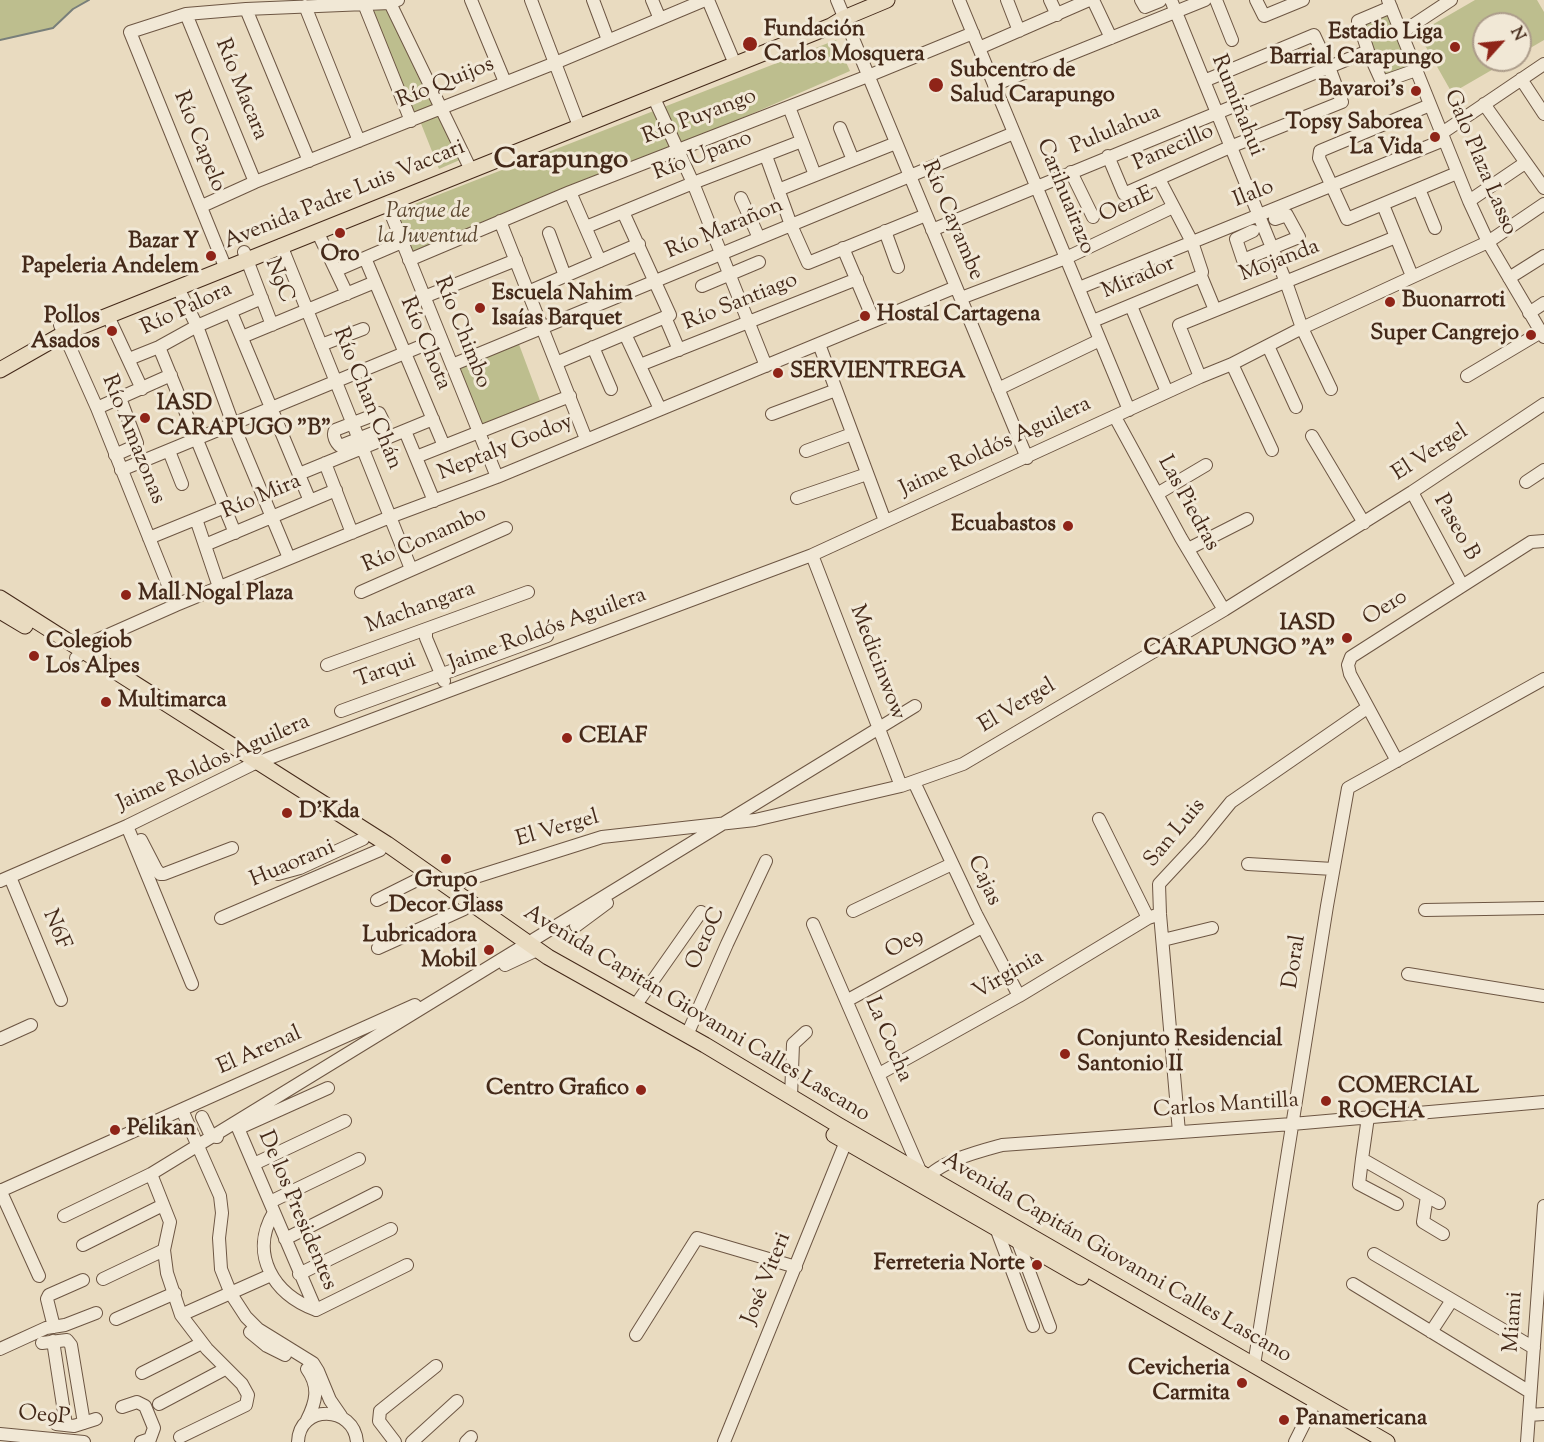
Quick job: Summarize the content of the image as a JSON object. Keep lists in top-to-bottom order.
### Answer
{
  "streets": {
    "main road": ["Avenida Padre Luis Vaccari", "Avenida Capitán Giovanni Calles Lascano"],
    "street": [
      "Río Quijos",
      "Río Macara",
      "Rumiñahui",
      "Río Puyango",
      "Pululahua",
      "Río Capelo",
      "Panecillo",
      "Río Upano",
      "Galo Plaza Lasso",
      "Ilalo",
      "Carihuairazo",
      "Oe11E",
      "Río Cayambe",
      "Río Marañon",
      "Mojanda",
      "Mirador",
      "N9C",
      "Río Santiago",
      "Río Palora",
      "Río Chimbo",
      "Río Chota",
      "Río Chan Chán",
      "Río Amazonas",
      "Jaime Roldós Aguilera",
      "Neptaly Godoy",
      "El Vergel",
      "Río Mira",
      "Las Piedras",
      "Paseo B",
      "Río Conambo",
      "Machangara",
      "Oe10",
      "Medicinwow",
      "Tarqui",
      "Jaime Roldos Aguilera",
      "San Luis",
      "Huaorani",
      "Cajas",
      "N6F",
      "Oe10C",
      "Oe9",
      "Doral",
      "Virginia",
      "La Cocha",
      "El Arenal",
      "Carlos Mantilla",
      "De los Presidentes",
      "José Viteri",
      "Miami",
      "Oe9P"
    ]
  },
  "crossings": [
    ["Río Quijos", "Río Macara"],
    ["Río Quijos", "Río Capelo"],
    ["Río Macara", "Río Capelo"],
    ["Rumiñahui", "Pululahua"],
    ["Rumiñahui", "Panecillo"],
    ["Rumiñahui", "Ilalo"],
    ["Rumiñahui", "Mojanda"],
    ["Rumiñahui", "Jaime Roldós Aguilera"],
    ["Río Puyango", "Carihuairazo"],
    ["Río Puyango", "Río Cayambe"],
    ["Río Puyango", "Río Chimbo"],
    ["Pululahua", "Panecillo"],
    ["Pululahua", "Carihuairazo"],
    ["Pululahua", "Río Cayambe"],
    ["Río Capelo", "Avenida Padre Luis Vaccari"],
    ["Galo Plaza Lasso", "Ilalo"],
    ["Galo Plaza Lasso", "Jaime Roldós Aguilera"],
    ["Ilalo", "Carihuairazo"],
    ["Avenida Padre Luis Vaccari", "Río Cayambe"],
    ["Avenida Padre Luis Vaccari", "N9C"],
    ["Avenida Padre Luis Vaccari", "Río Chimbo"],
    ["Avenida Padre Luis Vaccari", "Río Chan Chán"],
    ["Avenida Padre Luis Vaccari", "Río Amazonas"],
    ["Carihuairazo", "Oe11E"],
    ["Carihuairazo", "Río Marañon"],
    ["Carihuairazo", "Mirador"],
    ["Carihuairazo", "Jaime Roldós Aguilera"],
    ["Oe11E", "Río Cayambe"],
    ["Oe11E", "Neptaly Godoy"],
    ["Río Cayambe", "Río Marañon"],
    ["Río Cayambe", "Jaime Roldós Aguilera"],
    ["Río Cayambe", "Neptaly Godoy"],
    ["Río Marañon", "Río Chimbo"],
    ["Mojanda", "Jaime Roldós Aguilera"],
    ["N9C", "Río Palora"],
    ["Río Chimbo", "Neptaly Godoy"],
    ["Río Chan Chán", "Neptaly Godoy"],
    ["Río Chan Chán", "Río Conambo"],
    ["Río Amazonas", "Neptaly Godoy"],
    ["Jaime Roldós Aguilera", "Las Piedras"],
    ["Jaime Roldós Aguilera", "Medicinwow"],
    ["Jaime Roldós Aguilera", "Jaime Roldos Aguilera"],
    ["Neptaly Godoy", "Avenida Capitán Giovanni Calles Lascano"],
    ["El Vergel", "Las Piedras"],
    ["El Vergel", "Paseo B"],
    ["El Vergel", "Medicinwow"],
    ["El Vergel", "Cajas"],
    ["El Vergel", "Avenida Capitán Giovanni Calles Lascano"],
    ["Paseo B", "Oe10"],
    ["Oe10", "San Luis"],
    ["Oe10", "Doral"],
    ["Jaime Roldos Aguilera", "N6F"],
    ["Jaime Roldos Aguilera", "Avenida Capitán Giovanni Calles Lascano"],
    ["San Luis", "Virginia"],
    ["San Luis", "Carlos Mantilla"],
    ["Huaorani", "Avenida Capitán Giovanni Calles Lascano"],
    ["Cajas", "Oe9"],
    ["Cajas", "Virginia"],
    ["Oe10C", "Avenida Capitán Giovanni Calles Lascano"],
    ["Oe9", "La Cocha"],
    ["Doral", "Avenida Capitán Giovanni Calles Lascano"],
    ["Doral", "Carlos Mantilla"],
    ["Virginia", "La Cocha"],
    ["Avenida Capitán Giovanni Calles Lascano", "La Cocha"],
    ["Avenida Capitán Giovanni Calles Lascano", "El Arenal"],
    ["Avenida Capitán Giovanni Calles Lascano", "Carlos Mantilla"],
    ["Avenida Capitán Giovanni Calles Lascano", "José Viteri"],
    ["La Cocha", "Carlos Mantilla"]
  ],
  "districts": ["Carapungo"],
  "parks": ["Parque de la Juventud"],
  "places": [
    "Fundación Carlos Mosquera",
    "Estadio Liga Barrial Carapungo",
    "Subcentro de Salud Carapungo",
    "Bavaroi's",
    "Topsy Saborea La Vida",
    "Oro",
    "Bazar Y Papeleria Andelem",
    "Buonarroti",
    "Escuela Nahim Isaías Barquet",
    "Hostal Cartagena",
    "Pollos Asados",
    "Super Cangrejo",
    "SERVIENTREGA",
    "IASD CARAPUGO \"B\"",
    "Ecuabastos",
    "Mall Nogal Plaza",
    "IASD CARAPUNGO \"A\"",
    "Colegiob Los Alpes",
    "Multimarca",
    "CEIAF",
    "D'Kda",
    "Grupo Decor Glass",
    "Lubricadora Mobil",
    "Conjunto Residencial Santonio II",
    "Centro Grafico",
    "COMERCIAL ROCHA",
    "Pelikan",
    "Ferreteria Norte",
    "Cevicheria Carmita",
    "Panamericana"
  ],
  "north": "top right"
}
